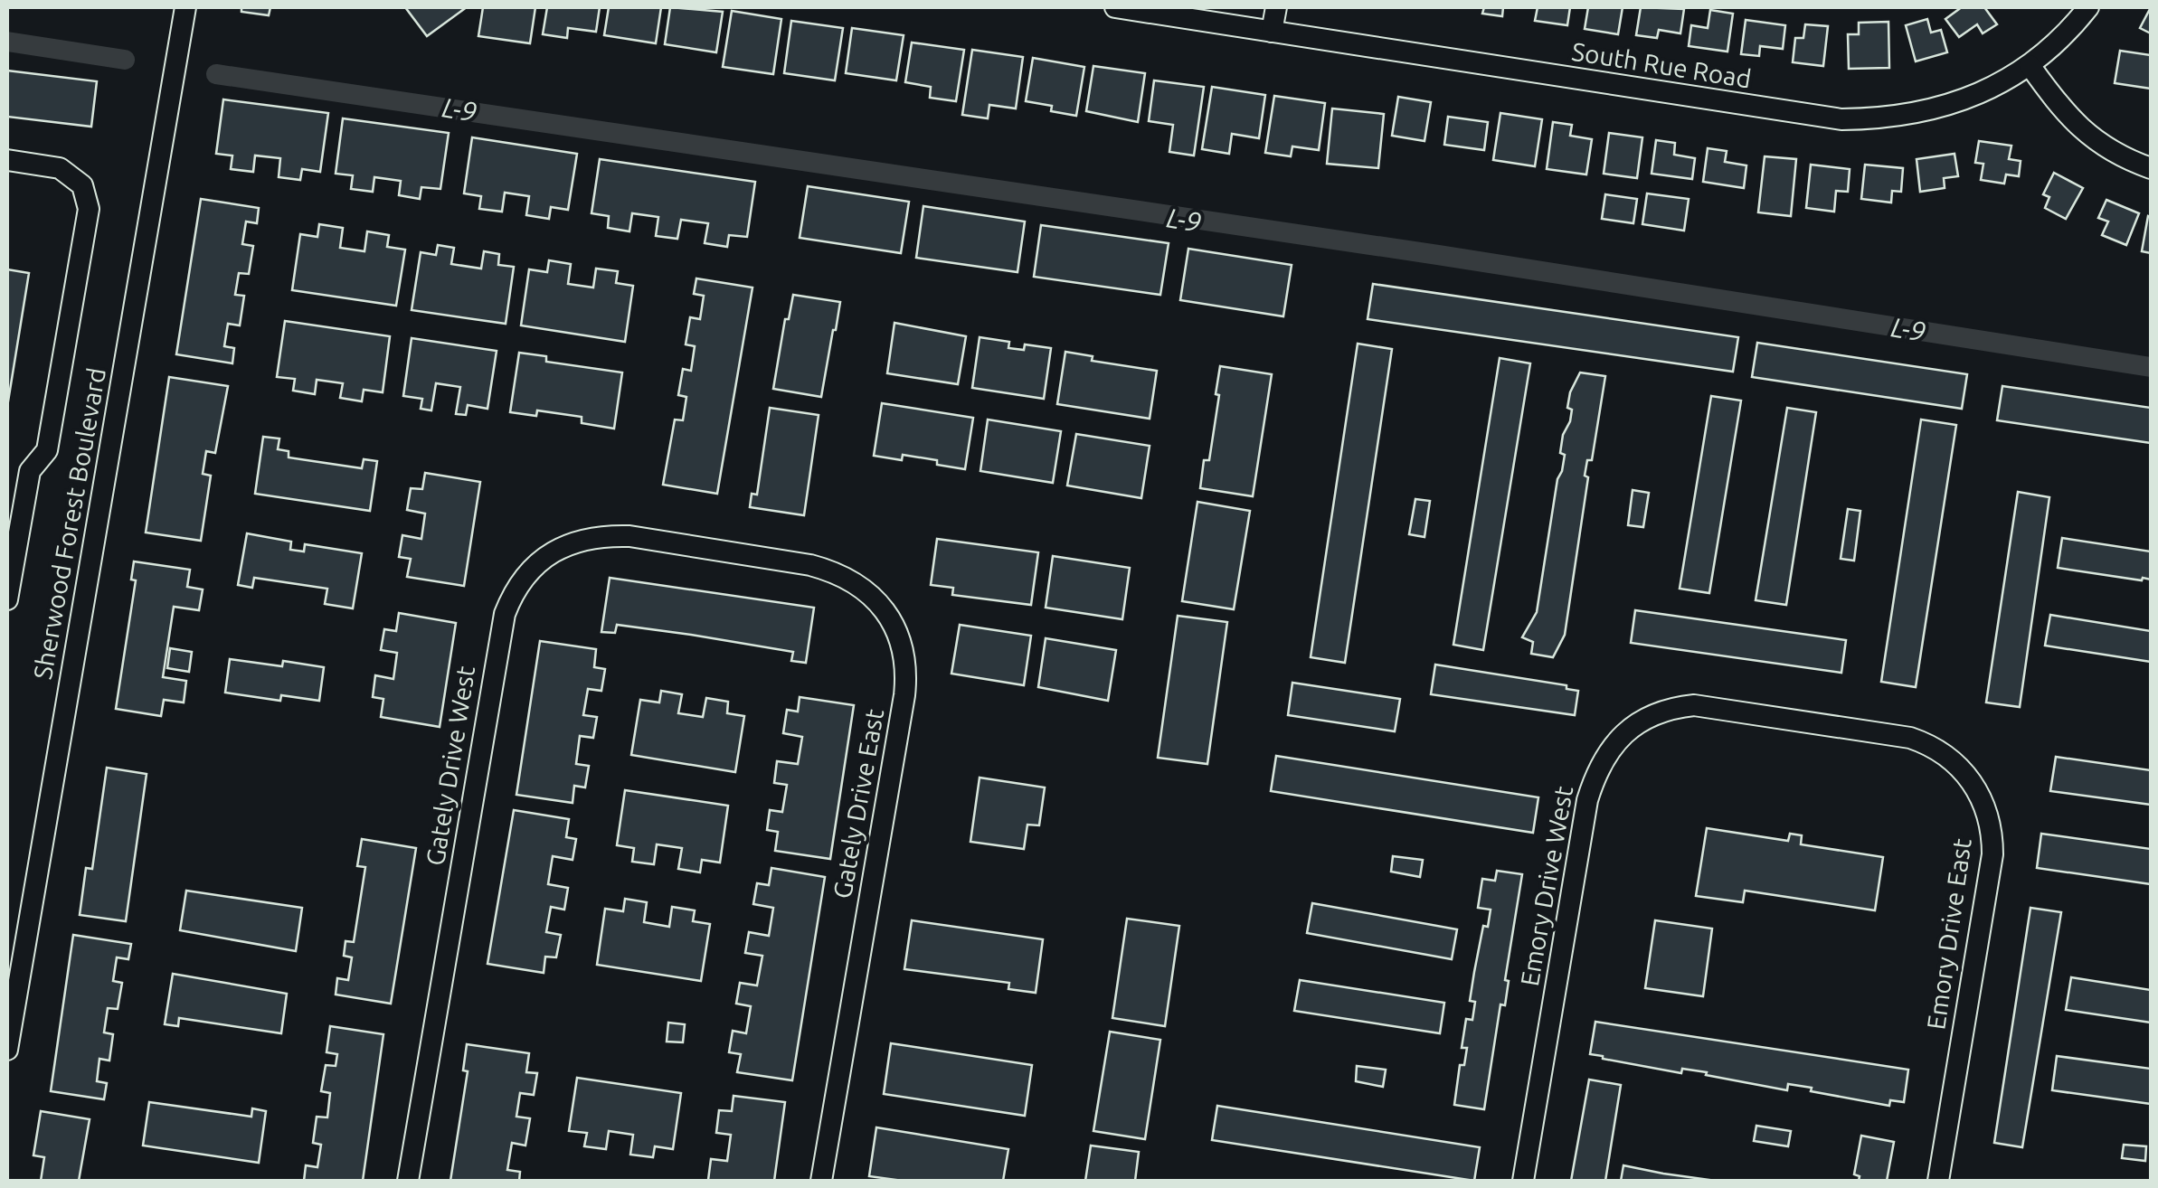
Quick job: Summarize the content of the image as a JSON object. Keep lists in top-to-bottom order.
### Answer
{
  "streets": {
    "street": [
      "South Rue Road",
      "Sherwood Forest Boulevard",
      "Gately Drive West",
      "Gately Drive East",
      "Emory Drive West",
      "Emory Drive East"
    ]
  },
  "crossings": [
    ["Gately Drive West", "Gately Drive East"],
    ["Emory Drive West", "Emory Drive East"]
  ],
  "water": ["L-9"]
}
